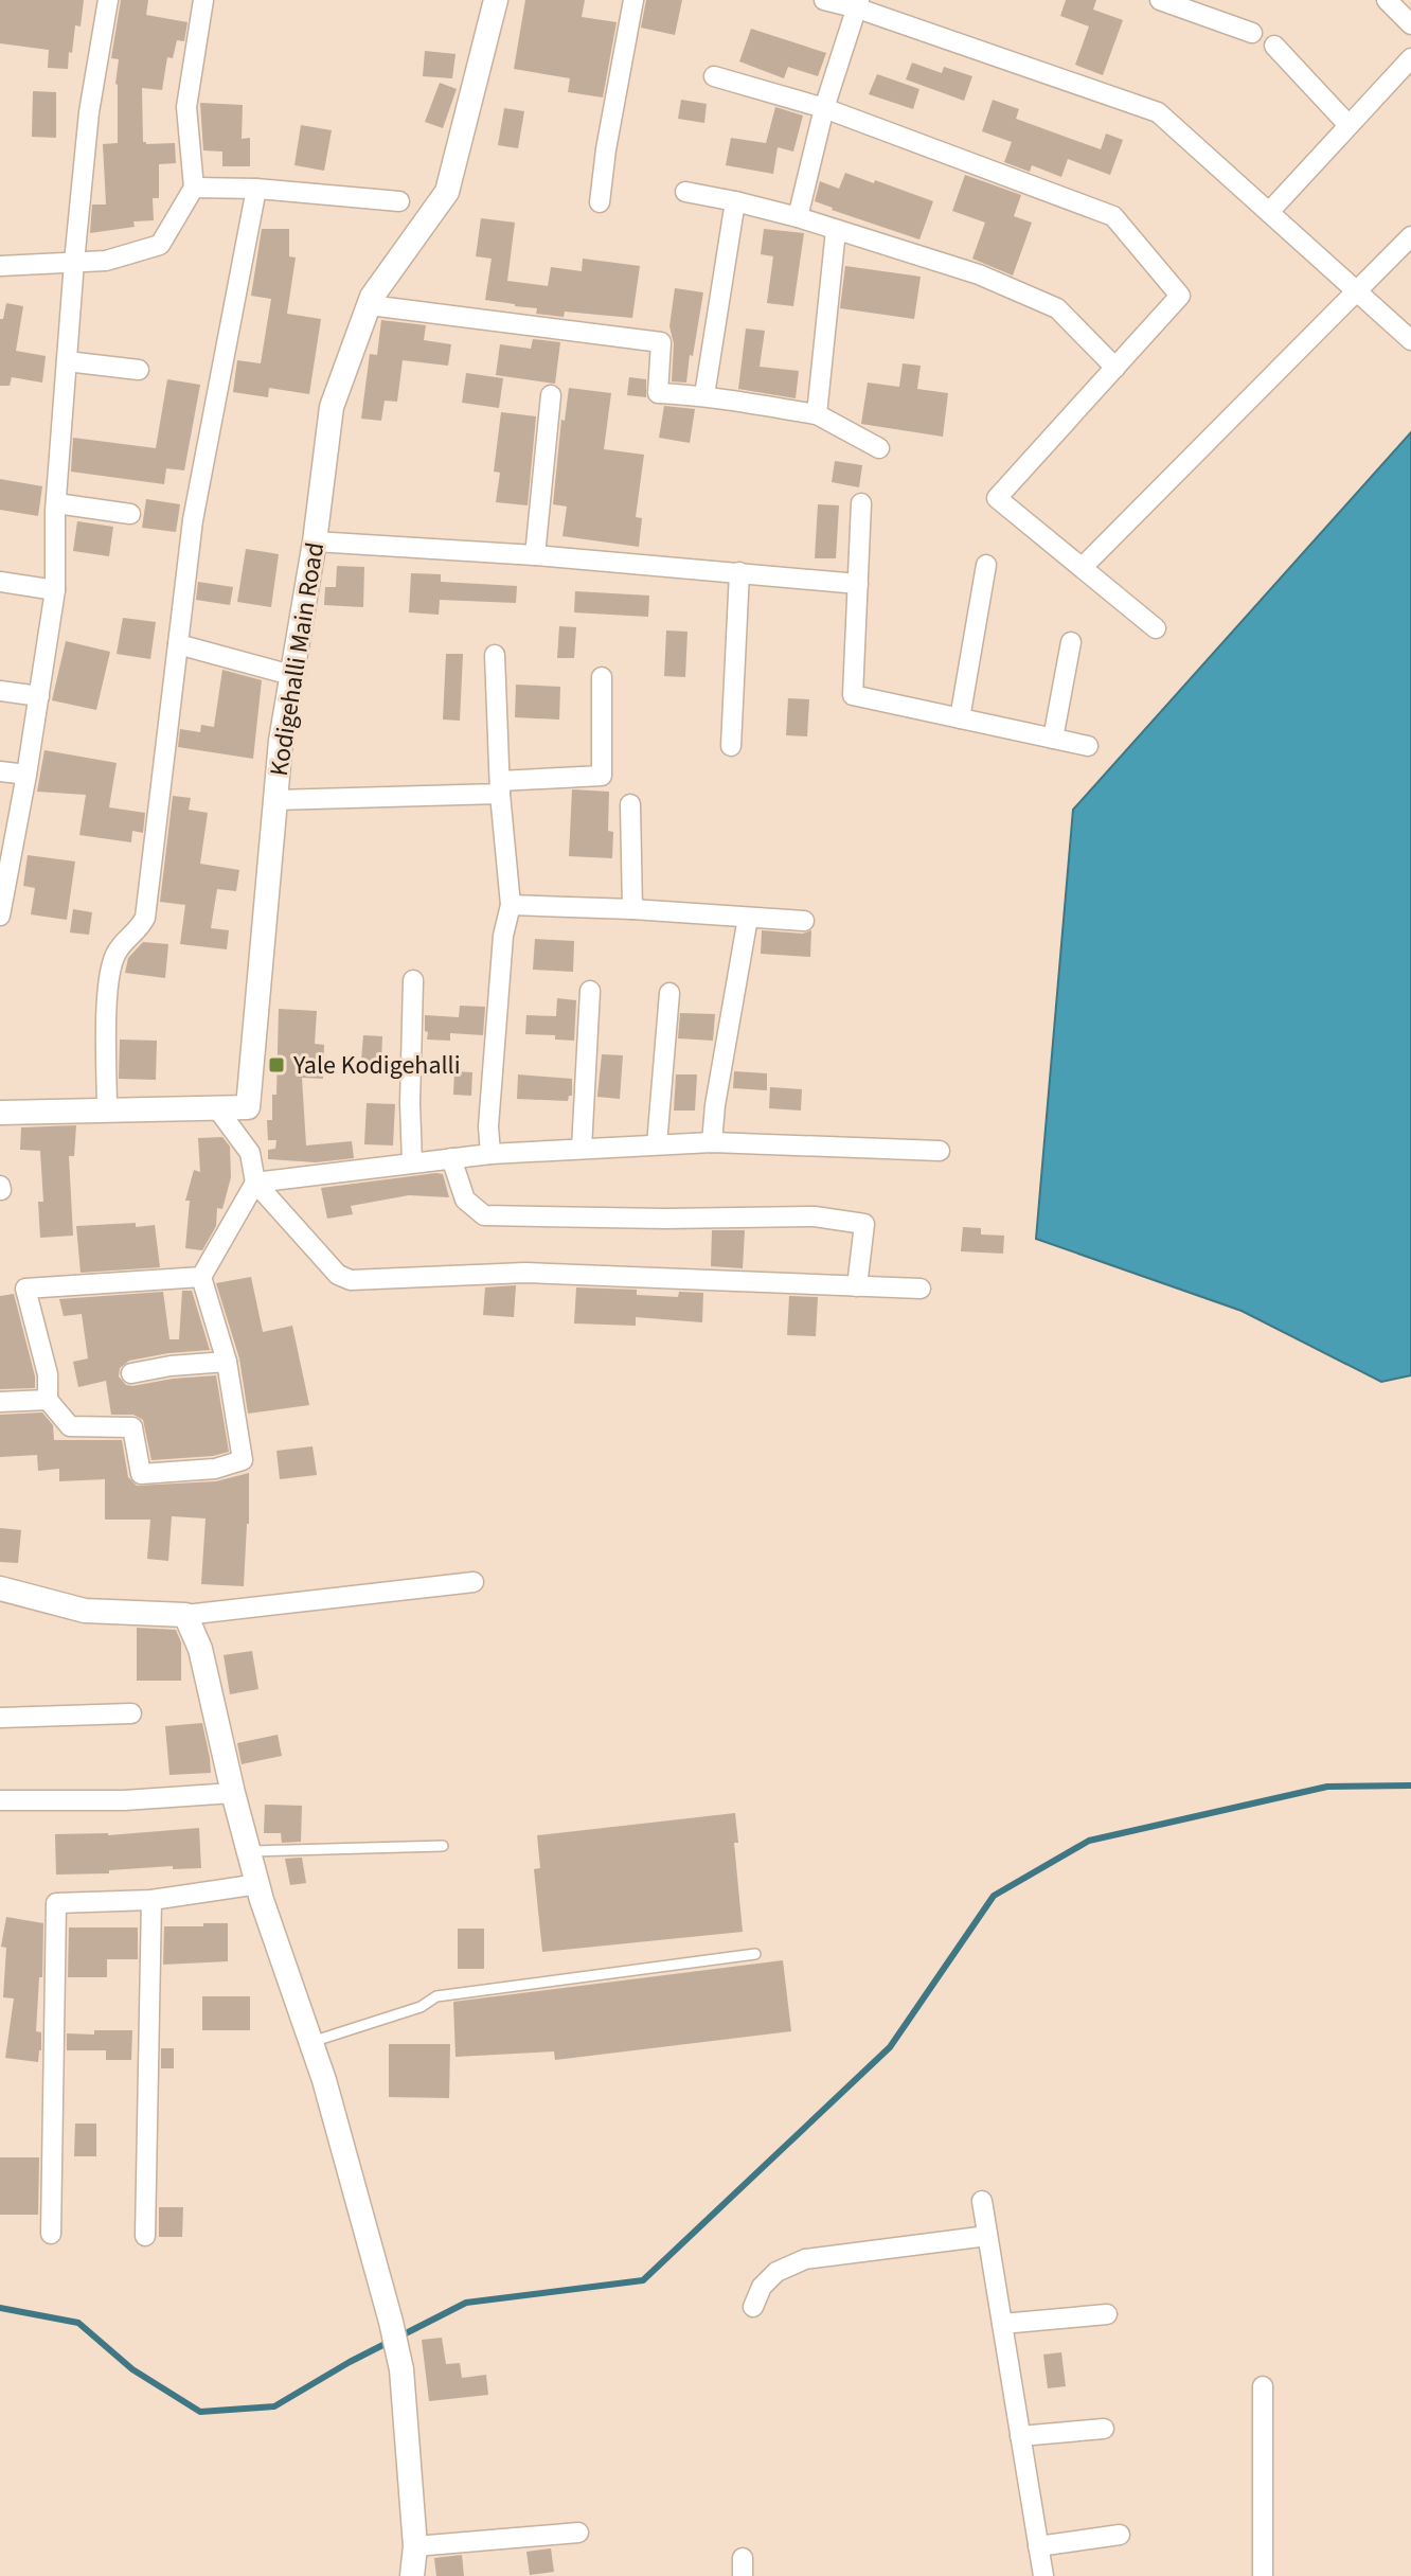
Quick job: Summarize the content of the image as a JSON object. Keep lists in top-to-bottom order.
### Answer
{
  "streets": {
    "street": ["Kodigehalli Main Road"]
  },
  "places": {
    "transit": ["Yale Kodigehalli"]
  }
}
